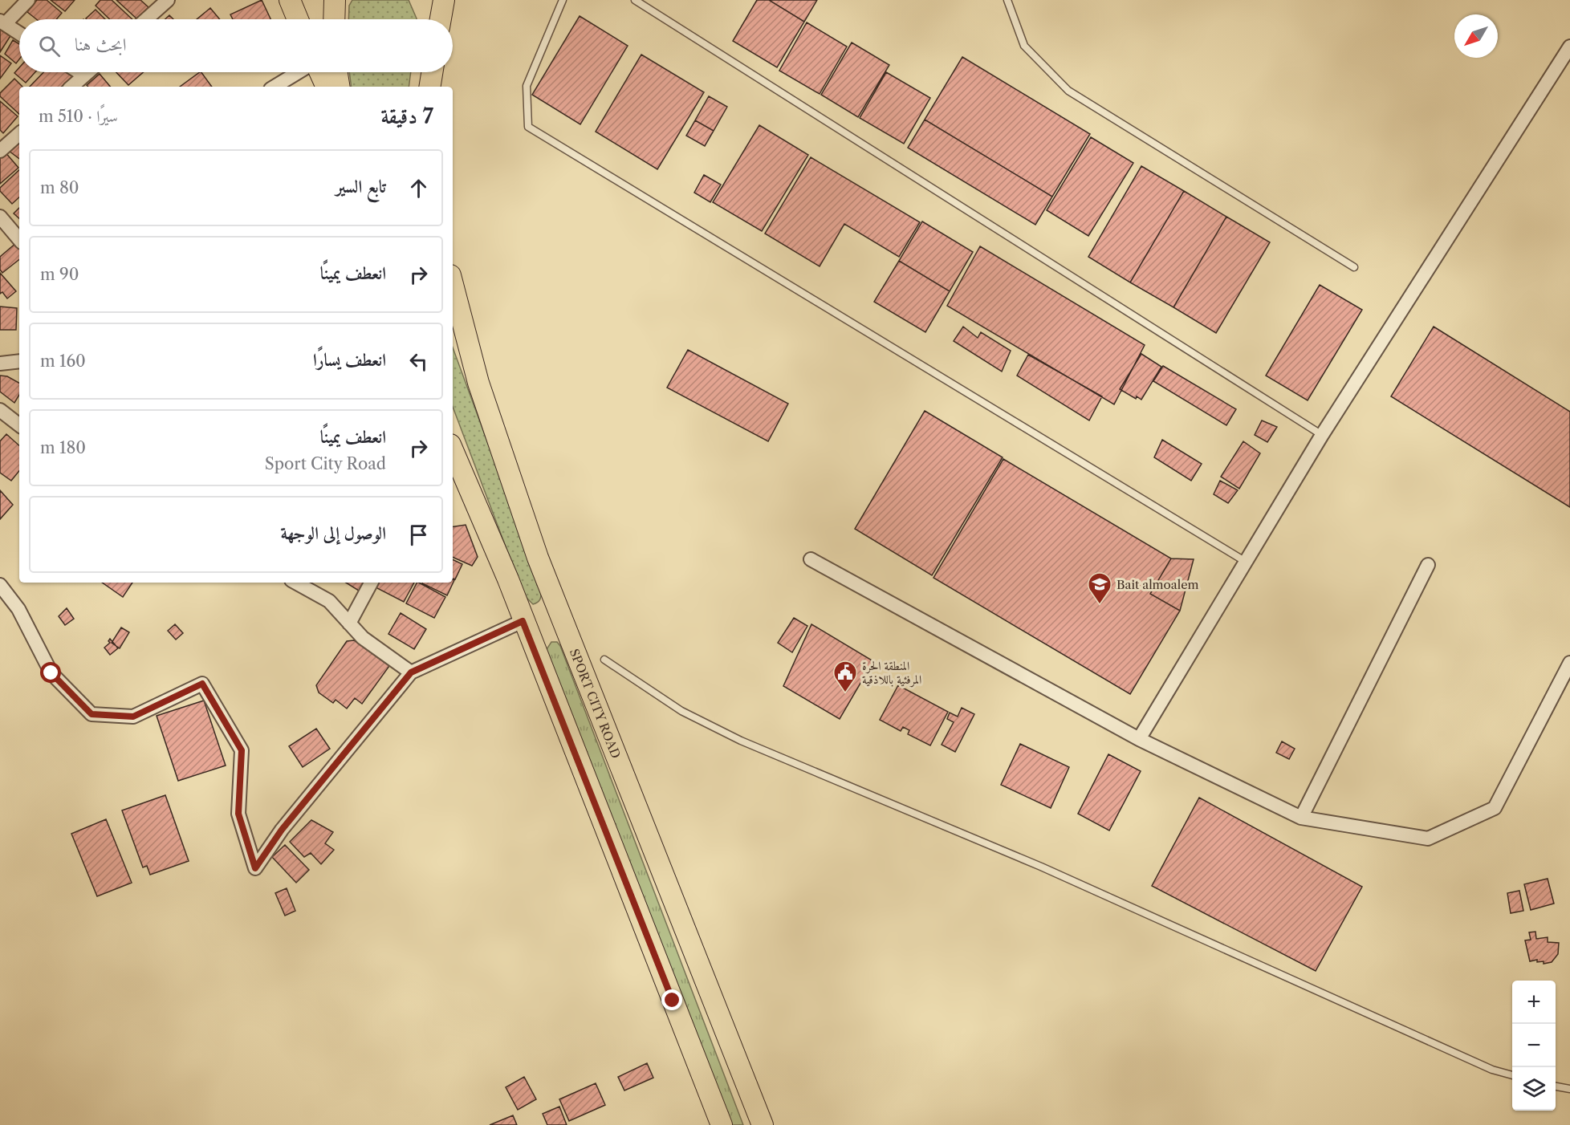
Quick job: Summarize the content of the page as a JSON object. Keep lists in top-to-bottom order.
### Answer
{
  "streets": {
    "main road": ["SPORT CITY ROAD"]
  },
  "places": {
    "school or university": ["Bait almoalem"],
    "public building": ["المنطقة الحرة المرفئية باللاذقية"]
  },
  "north": "bottom left",
  "page": {
    "search": "ابحث هنا",
    "heading": ["7 دقيقة", "سيرًا · 510 m"],
    "list": [
      ["تابع السير", "80 m"],
      ["انعطف يمينًا", "90 m"],
      ["انعطف يسارًا", "160 m"],
      ["انعطف يمينًا", "Sport City Road", "180 m"],
      "الوصول إلى الوجهة"
    ],
    "map_buttons": ["+", "−"]
  }
}
